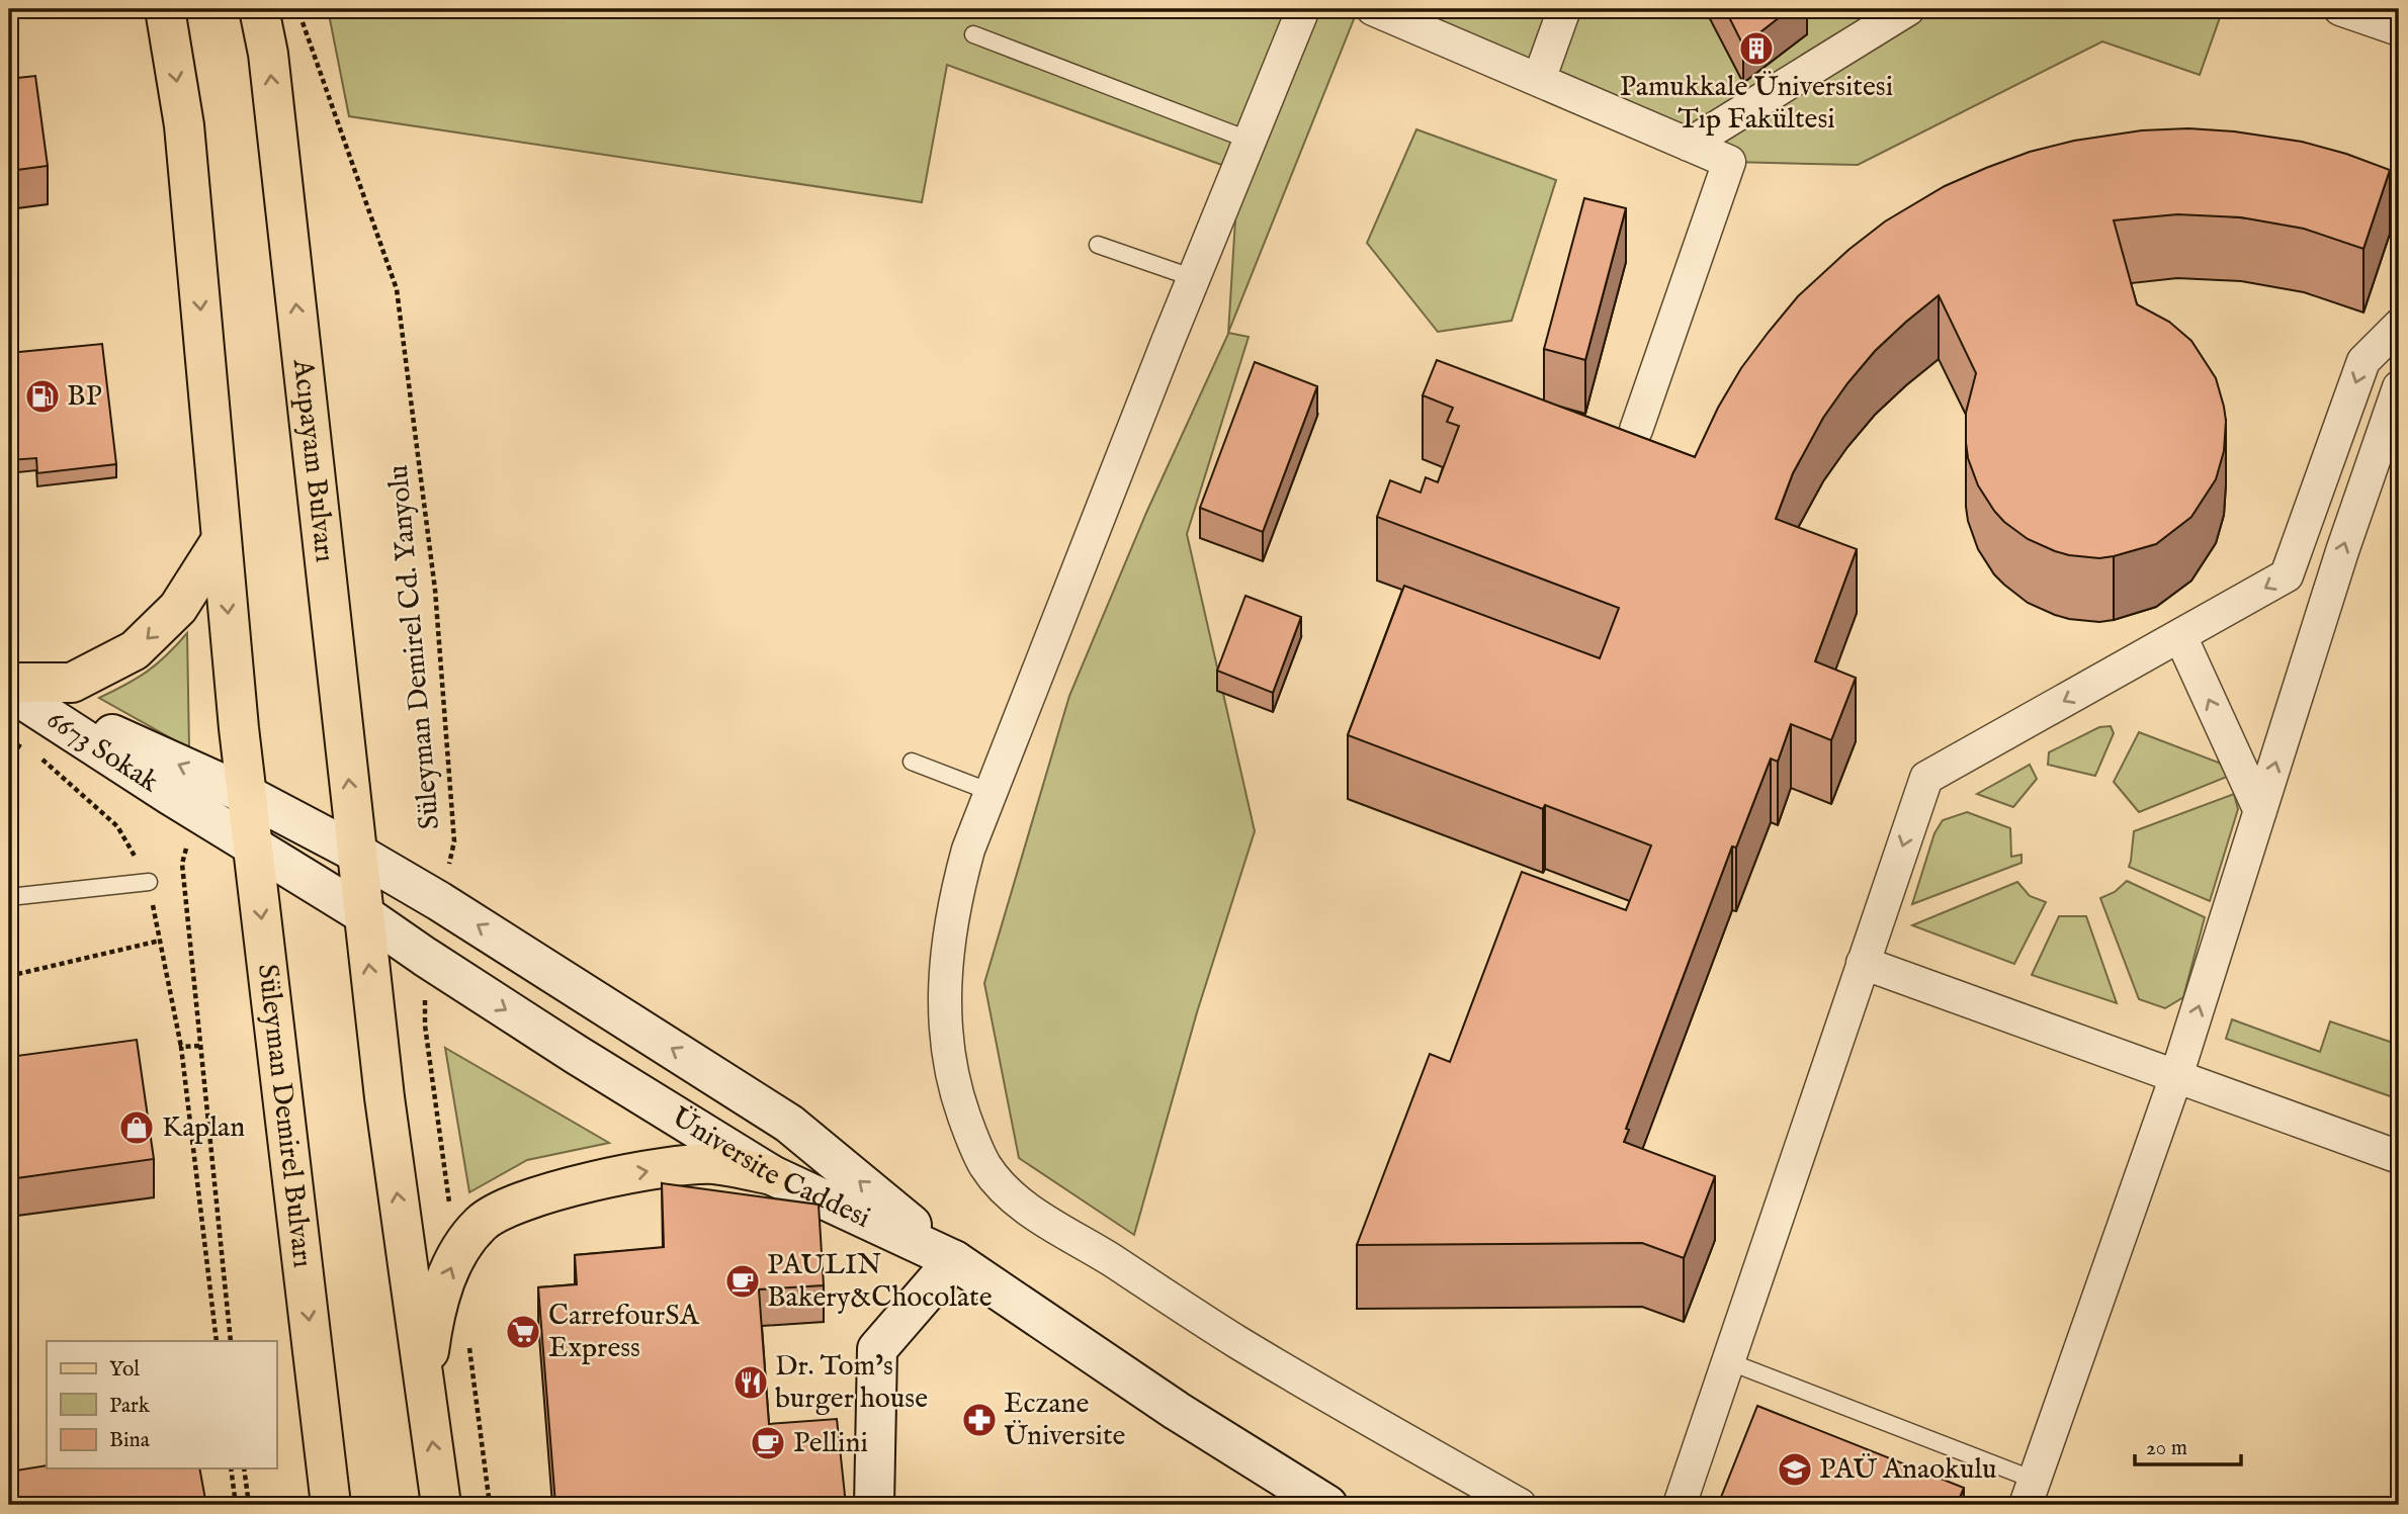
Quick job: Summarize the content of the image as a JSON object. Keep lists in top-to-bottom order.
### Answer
{
  "streets": {
    "main road": [
      "Acıpayam Bulvarı",
      "6673 Sokak",
      "Süleyman Demirel Bulvarı",
      "Üniversite Caddesi"
    ],
    "path": ["Süleyman Demirel Cd. Yanyolu"]
  },
  "crossings": [
    ["Acıpayam Bulvarı", "Üniversite Caddesi"],
    ["6673 Sokak", "Süleyman Demirel Bulvarı"],
    ["6673 Sokak", "Üniversite Caddesi"],
    ["Süleyman Demirel Bulvarı", "Üniversite Caddesi"]
  ],
  "places": {
    "building": ["Pamukkale Üniversitesi Tıp Fakültesi"],
    "fuel station": ["BP"],
    "shop": ["Kaplan"],
    "cafe": ["PAULIN Bakery&Chocolate", "Pellini"],
    "supermarket": ["CarrefourSA Express"],
    "restaurant": ["Dr. Tom’s burger house"],
    "pharmacy": ["Eczane Üniversite"],
    "school or university": ["PAÜ Anaokulu"]
  },
  "legend": ["Yol", "Park", "Bina"],
  "scale_bar": "20 m"
}
